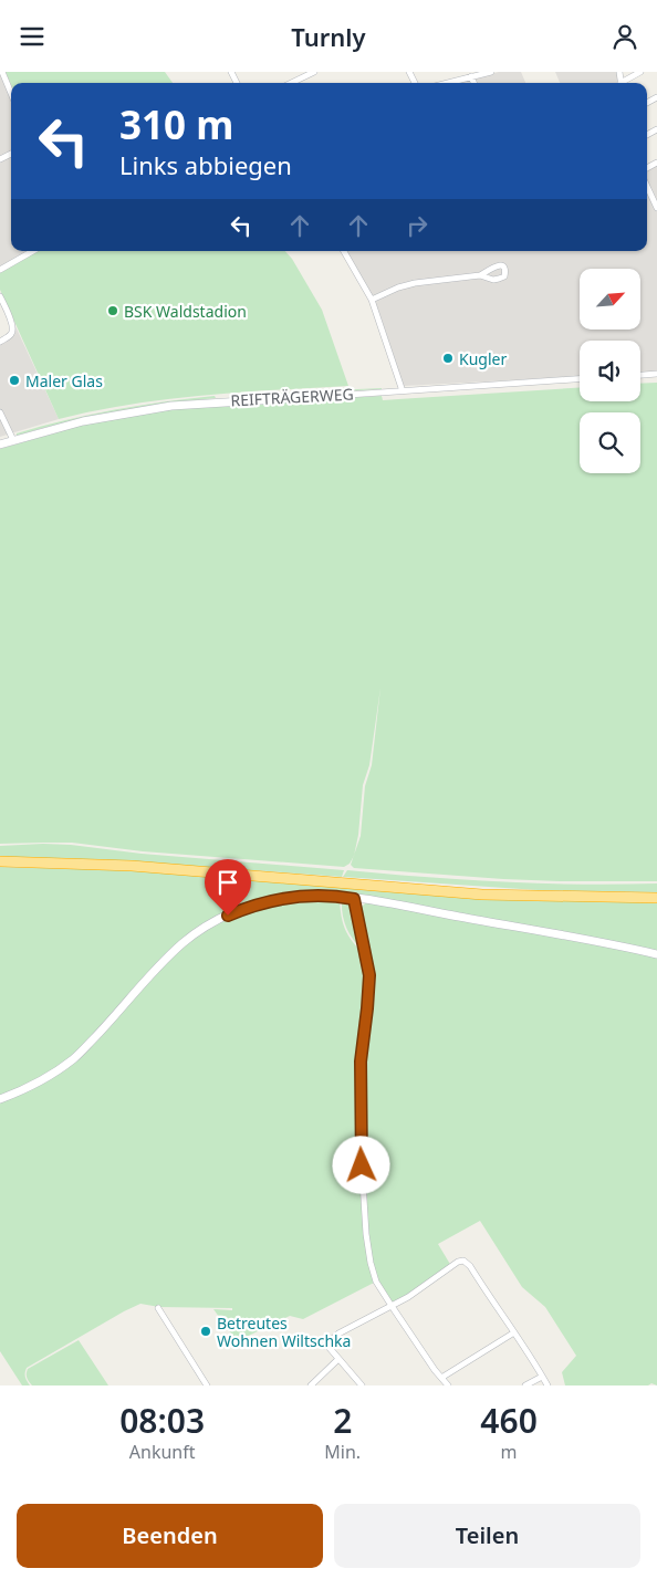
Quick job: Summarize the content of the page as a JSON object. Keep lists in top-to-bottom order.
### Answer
{
  "streets": {
    "main road": ["REIFTRÄGERWEG"]
  },
  "places": [
    "BSK Waldstadion",
    "Kugler",
    "Maler Glas",
    "Betreutes Wohnen Wiltschka"
  ],
  "north": "top right",
  "page": {
    "header": "Turnly",
    "turn": ["310 m", "Links abbiegen"],
    "eta": [
      "08:03",
      "Ankunft",
      "2",
      "Min.",
      "460",
      "m"
    ],
    "buttons": ["Beenden", "Teilen"]
  }
}
